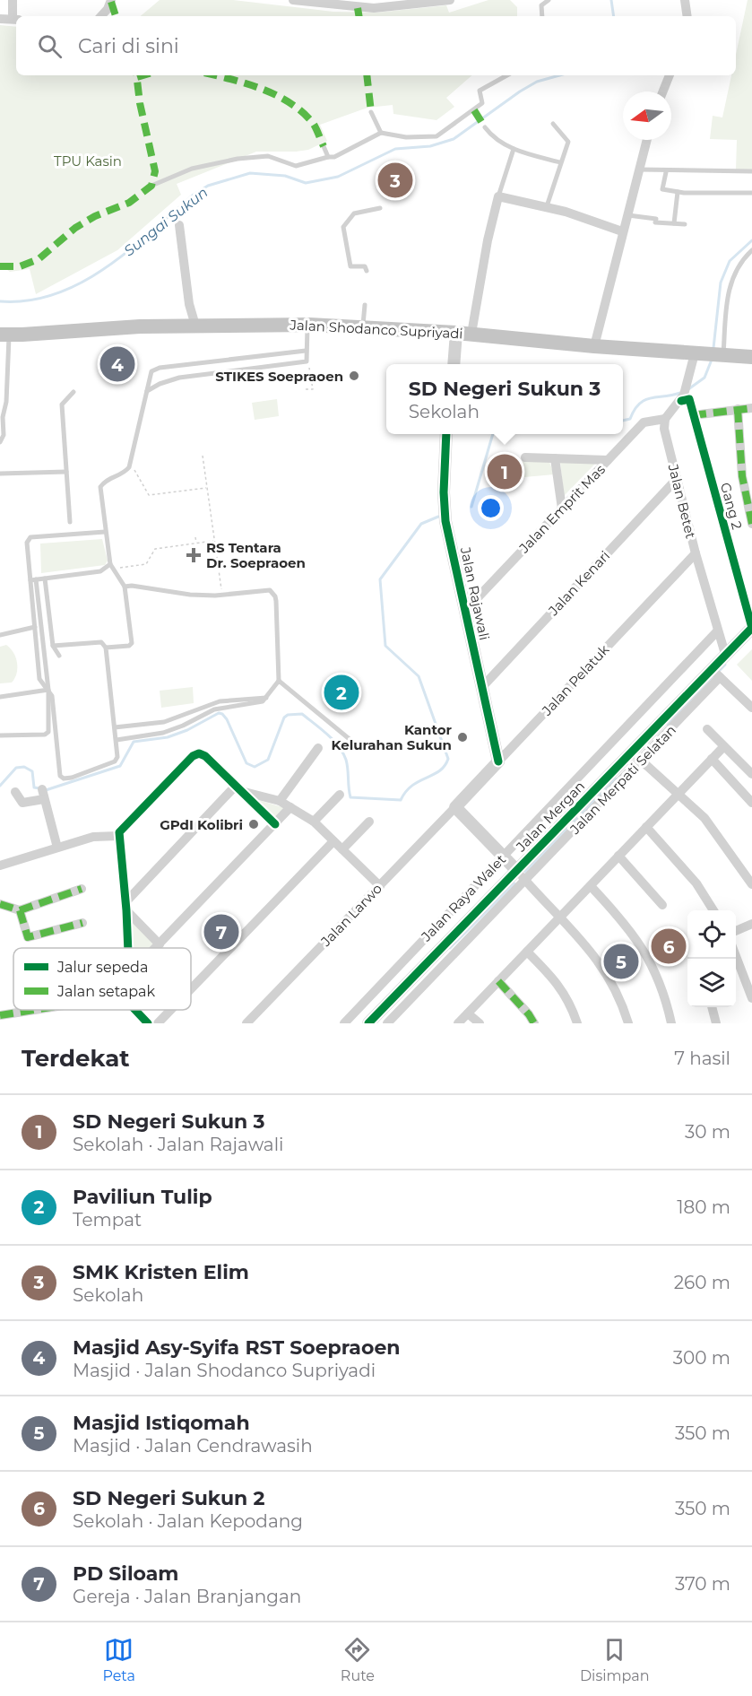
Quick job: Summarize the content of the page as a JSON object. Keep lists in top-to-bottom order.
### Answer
{
  "streets": {
    "main road": ["Jalan Shodanco Supriyadi"],
    "street": [
      "Jalan Betet",
      "Gang 2",
      "Jalan Emprit Mas",
      "Jalan Kenari",
      "Jalan Rajawali",
      "Jalan Pelatuk",
      "Jalan Merpati Selatan",
      "Jalan Mergan",
      "Jalan Raya Walet",
      "Jalan Larwo"
    ]
  },
  "crossings": [
    ["Jalan Betet", "Jalan Emprit Mas"],
    ["Jalan Betet", "Jalan Kenari"],
    ["Jalan Betet", "Jalan Pelatuk"],
    ["Jalan Betet", "Jalan Mergan"],
    ["Jalan Betet", "Jalan Raya Walet"],
    ["Gang 2", "Jalan Mergan"],
    ["Jalan Emprit Mas", "Jalan Rajawali"],
    ["Jalan Kenari", "Jalan Rajawali"],
    ["Jalan Rajawali", "Jalan Pelatuk"],
    ["Jalan Pelatuk", "Jalan Larwo"],
    ["Jalan Merpati Selatan", "Jalan Mergan"]
  ],
  "water": ["Sungai Sukun"],
  "parks": ["TPU Kasin"],
  "places": {
    "other": ["STIKES Soepraoen", "Kantor Kelurahan Sukun", "GPdI Kolibri"],
    "health": ["RS Tentara Dr. Soepraoen"]
  },
  "legend": ["Jalur sepeda", "Jalan setapak"],
  "north": "left",
  "page": {
    "search": "Cari di sini",
    "pins": [
      "3",
      "4",
      "1",
      "2",
      "7",
      "6",
      "5"
    ],
    "popup": ["SD Negeri Sukun 3", "Sekolah"],
    "heading": ["Terdekat", "7 hasil"],
    "list": [
      {
        "mark": "1",
        "name": "SD Negeri Sukun 3",
        "note": "Sekolah · Jalan Rajawali",
        "value": "30 m"
      },
      {
        "mark": "2",
        "name": "Paviliun Tulip",
        "note": "Tempat",
        "value": "180 m"
      },
      {
        "mark": "3",
        "name": "SMK Kristen Elim",
        "note": "Sekolah",
        "value": "260 m"
      },
      {
        "mark": "4",
        "name": "Masjid Asy-Syifa RST Soepraoen",
        "note": "Masjid · Jalan Shodanco Supriyadi",
        "value": "300 m"
      },
      {
        "mark": "5",
        "name": "Masjid Istiqomah",
        "note": "Masjid · Jalan Cendrawasih",
        "value": "350 m"
      },
      {
        "mark": "6",
        "name": "SD Negeri Sukun 2",
        "note": "Sekolah · Jalan Kepodang",
        "value": "350 m"
      },
      {
        "mark": "7",
        "name": "PD Siloam",
        "note": "Gereja · Jalan Branjangan",
        "value": "370 m"
      }
    ],
    "nav": ["Peta", "Rute", "Disimpan"]
  }
}
